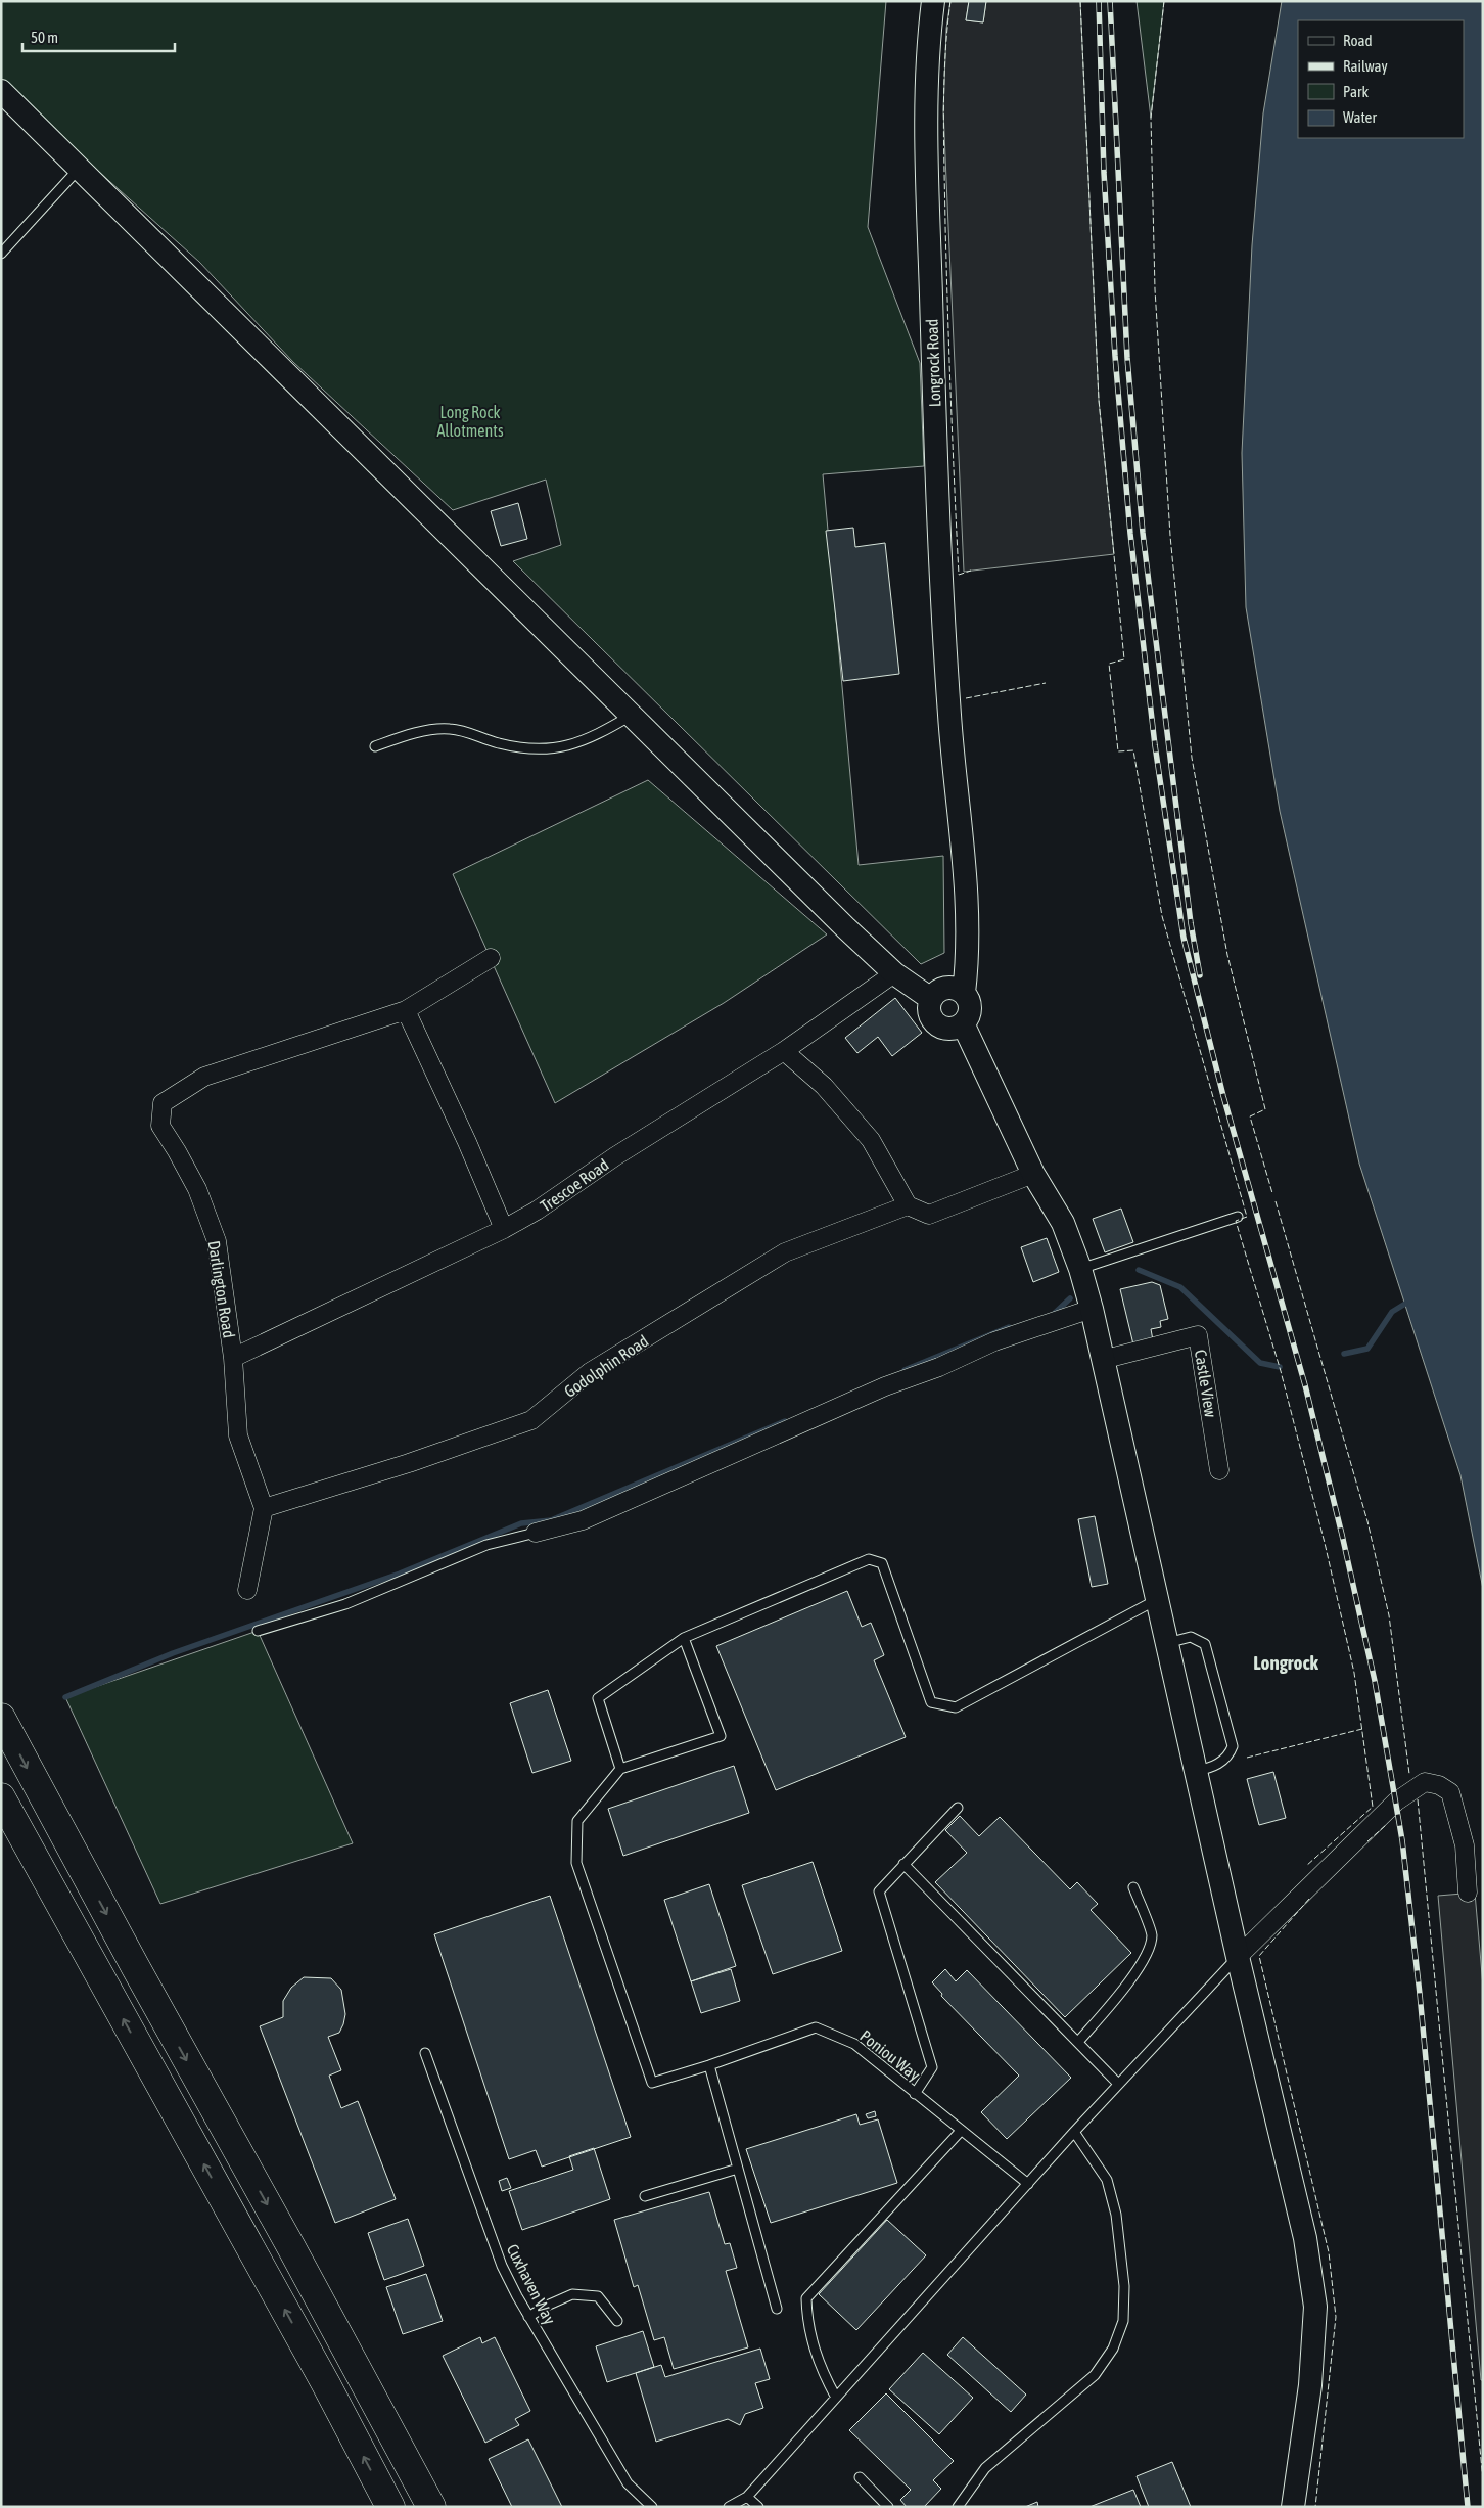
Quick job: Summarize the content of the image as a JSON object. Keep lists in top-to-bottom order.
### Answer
{
  "streets": {
    "street": [
      "Longrock Road",
      "Trescoe Road",
      "Darlington Road",
      "Godolphin Road",
      "Castle View"
    ],
    "lane": ["Poniou Way", "Cuxhaven Way"]
  },
  "crossings": [
    ["Trescoe Road", "Darlington Road"],
    ["Darlington Road", "Godolphin Road"]
  ],
  "districts": ["Longrock"],
  "parks": ["Long Rock Allotments"],
  "legend": [
    "Road",
    "Railway",
    "Park",
    "Water"
  ],
  "scale_bar": "50 m"
}
